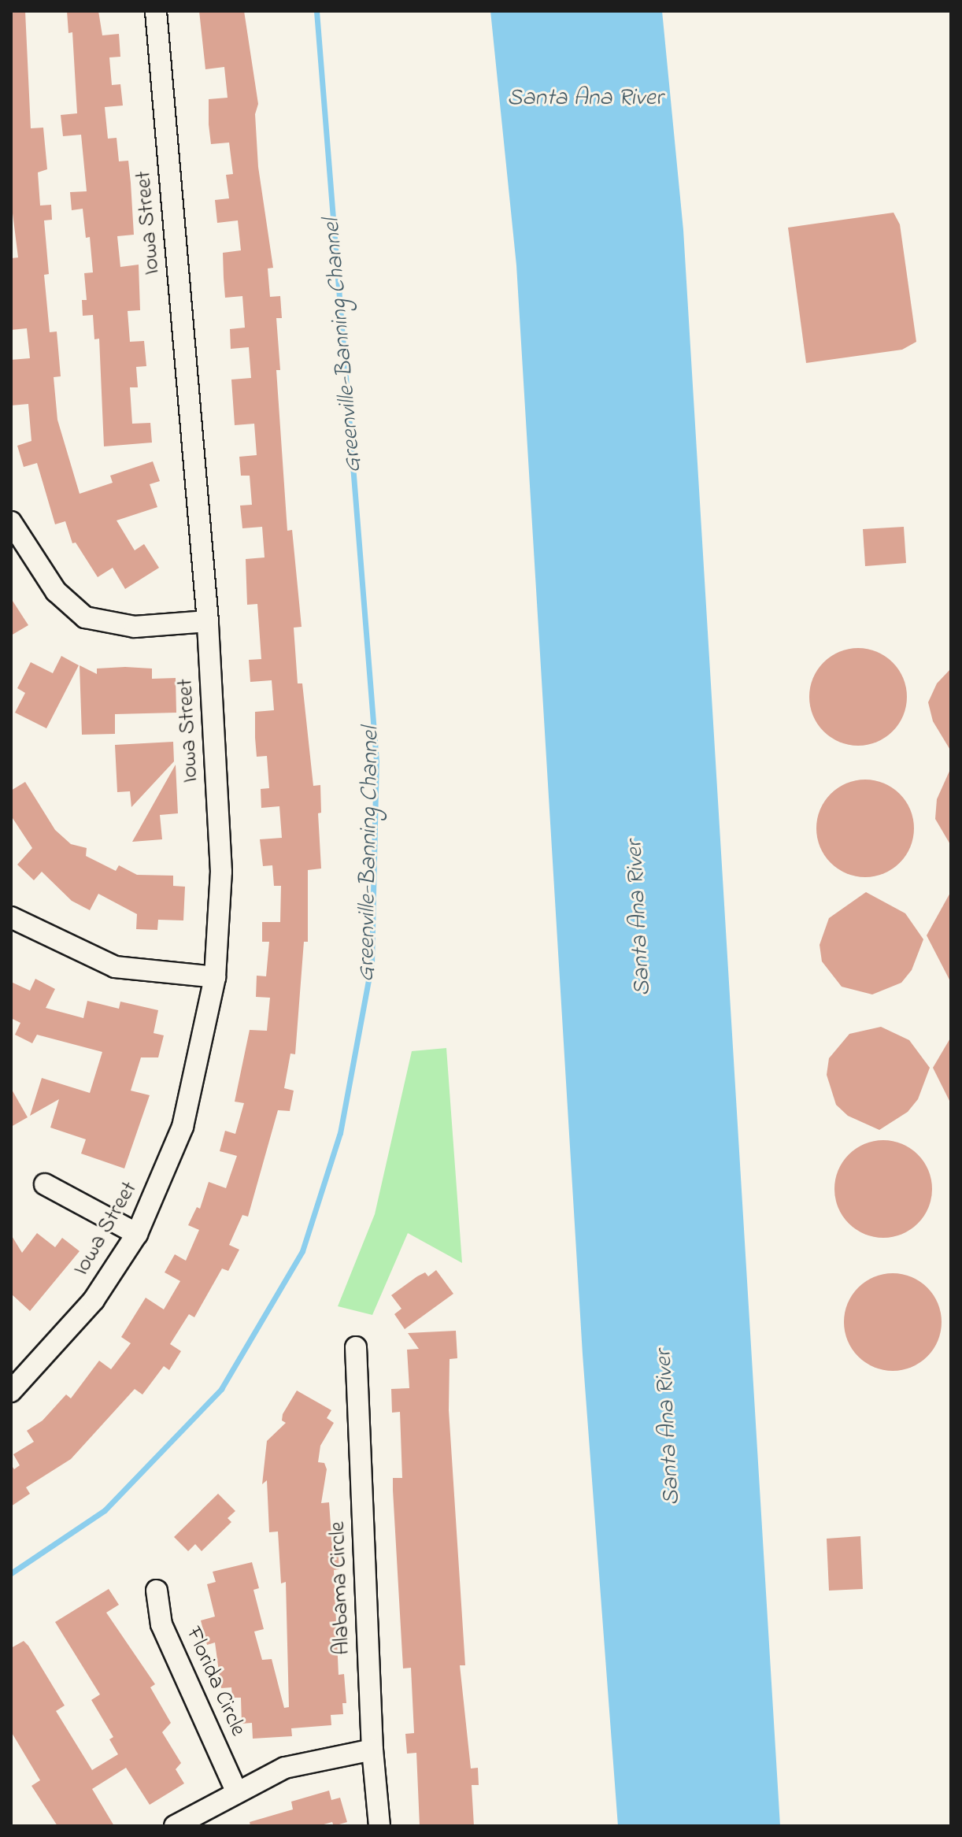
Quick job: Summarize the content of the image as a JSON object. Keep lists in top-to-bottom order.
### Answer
{
  "streets": {
    "street": ["Iowa Street", "Alabama Circle", "Florida Circle"]
  },
  "water": ["Santa Ana River", "Greenville-Banning Channel"]
}
